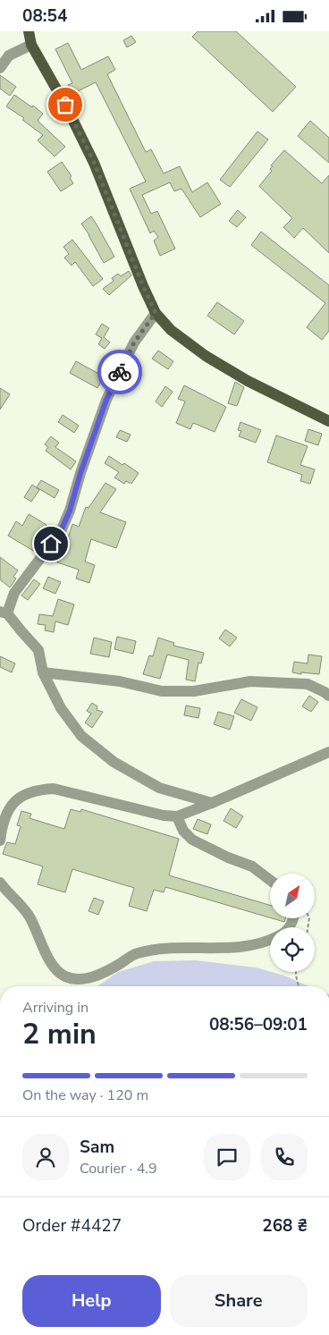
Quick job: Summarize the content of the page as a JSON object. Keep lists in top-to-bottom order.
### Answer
{
  "north": "top right",
  "page": {
    "status": "08:54",
    "heading": ["2 min", "Arriving in", "08:56–09:01"],
    "panel": [
      "Sam",
      "Courier · 4.9",
      "Order #4427",
      "268 ₴"
    ],
    "bar": "On the way · 120 m",
    "buttons": ["Help", "Share"]
  }
}
